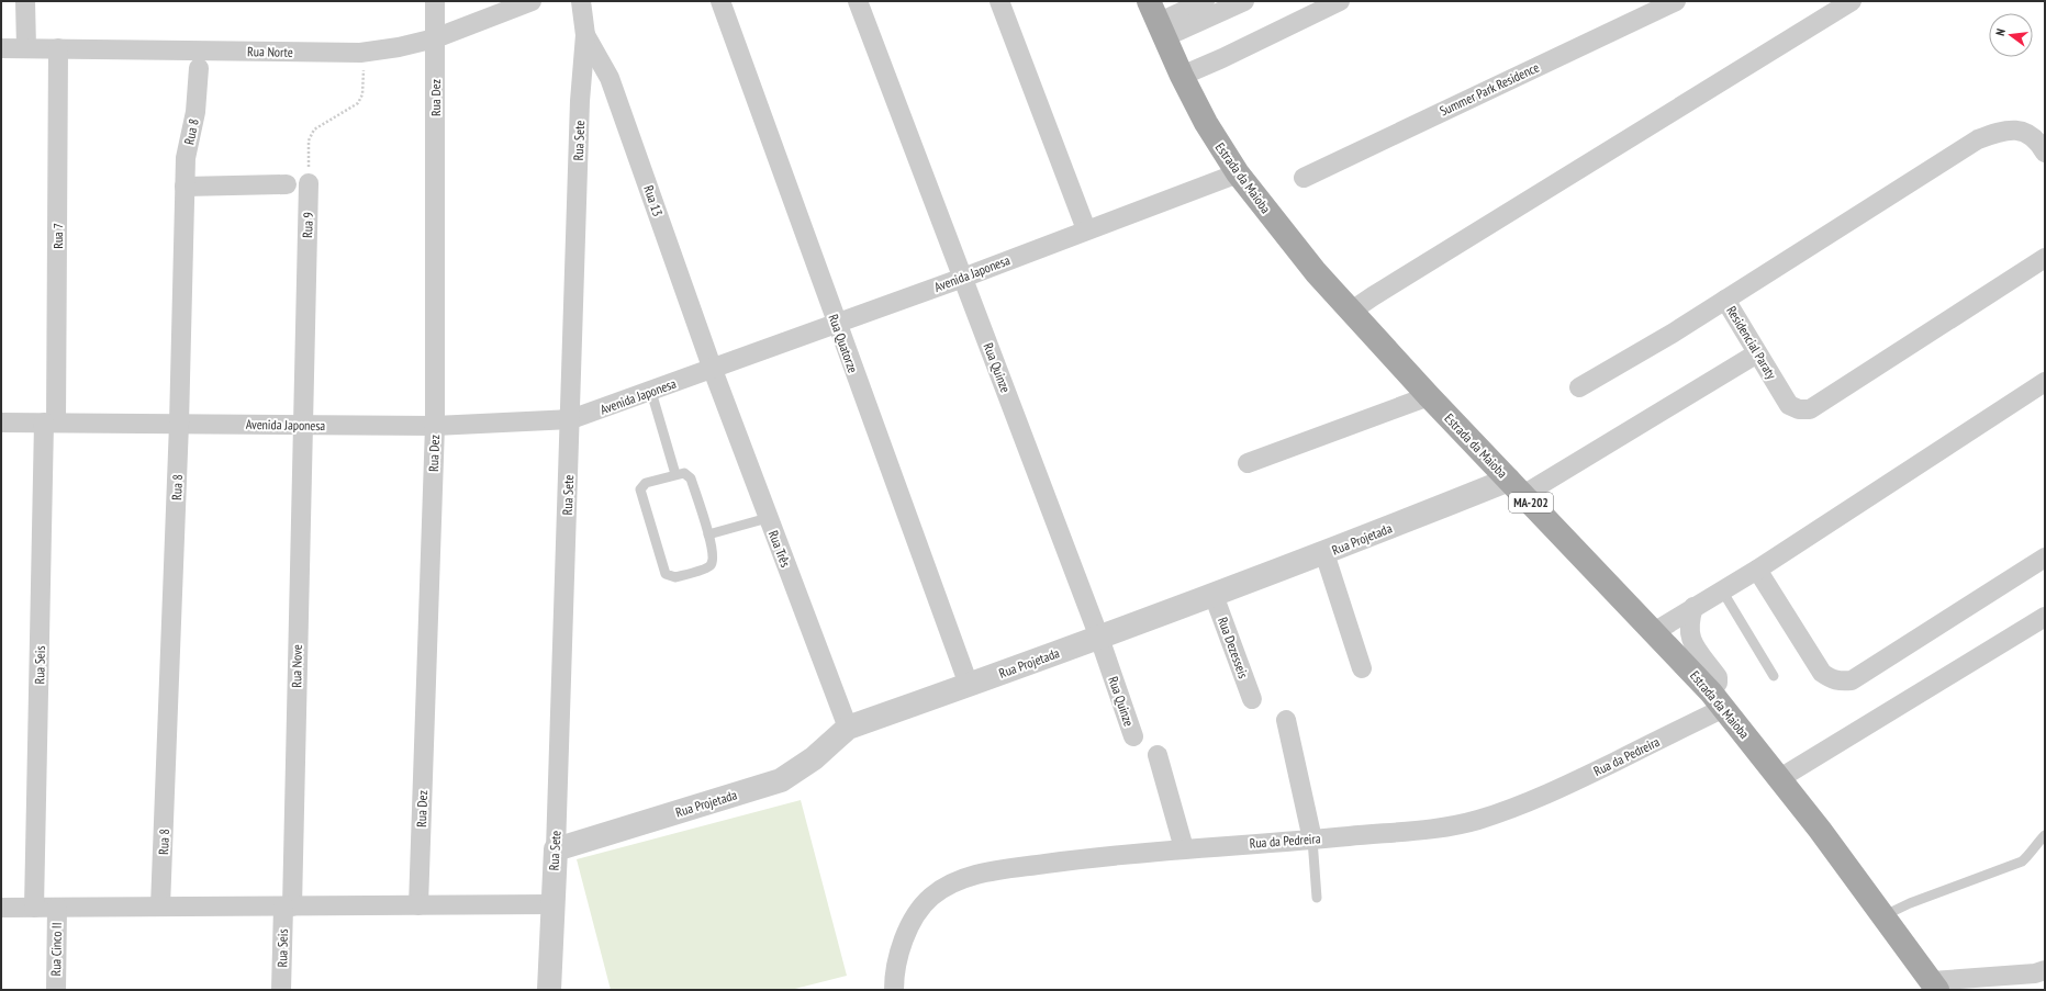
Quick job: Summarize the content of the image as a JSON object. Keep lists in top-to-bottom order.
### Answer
{
  "streets": {
    "main road": ["Estrada da Maioba", "MA-202"],
    "street": [
      "Rua Norte",
      "Summer Park Residence",
      "Rua Dez",
      "Rua 8",
      "Rua Sete",
      "Rua 13",
      "Rua 9",
      "Rua 7",
      "Avenida Japonesa",
      "Residencial Paraty",
      "Rua Quatorze",
      "Rua Quinze",
      "Rua Projetada",
      "Rua Três",
      "Rua Dezesseis",
      "Rua Seis",
      "Rua Nove",
      "Rua da Pedreira",
      "Rua Cinco II"
    ]
  },
  "crossings": [
    ["Rua Norte", "Rua Dez"],
    ["Rua Norte", "Rua 7"],
    ["Rua Dez", "Avenida Japonesa"],
    ["Rua 8", "Avenida Japonesa"],
    ["Rua Sete", "Rua 13"],
    ["Rua Sete", "Avenida Japonesa"],
    ["Rua Sete", "Rua Projetada"],
    ["Estrada da Maioba", "Avenida Japonesa"],
    ["Estrada da Maioba", "Rua Projetada"],
    ["Estrada da Maioba", "Rua da Pedreira"],
    ["Rua 13", "Avenida Japonesa"],
    ["Rua 13", "Rua Três"],
    ["Rua 9", "Avenida Japonesa"],
    ["Rua 9", "Rua Nove"],
    ["Rua 7", "Avenida Japonesa"],
    ["Rua 7", "Rua Seis"],
    ["Avenida Japonesa", "Rua Quatorze"],
    ["Avenida Japonesa", "Rua Quinze"],
    ["Avenida Japonesa", "Rua Três"],
    ["Avenida Japonesa", "Rua Seis"],
    ["Avenida Japonesa", "Rua Nove"],
    ["Rua Quatorze", "Rua Projetada"],
    ["Rua Quinze", "Rua Projetada"],
    ["Rua Projetada", "Rua Três"],
    ["Rua Projetada", "Rua Dezesseis"],
    ["Rua Seis", "Rua Nove"]
  ],
  "north": "left"
}
